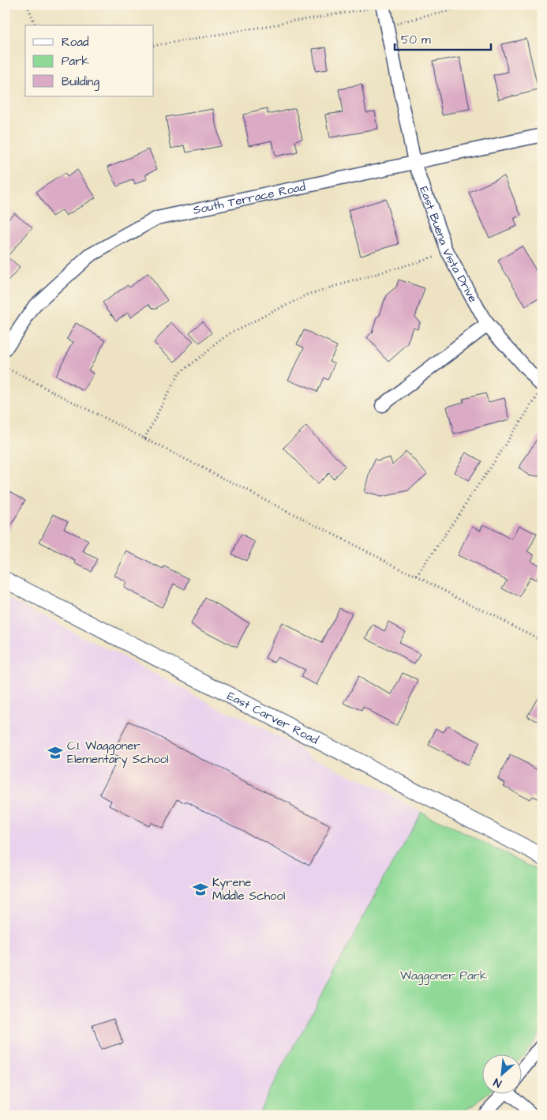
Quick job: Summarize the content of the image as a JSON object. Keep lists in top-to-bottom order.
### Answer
{
  "streets": {
    "street": ["South Terrace Road", "East Buena Vista Drive", "East Carver Road"]
  },
  "crossings": [
    ["South Terrace Road", "East Buena Vista Drive"]
  ],
  "parks": ["Waggoner Park"],
  "places": {
    "school or university": ["C.I. Waggoner Elementary School", "Kyrene Middle School"]
  },
  "legend": ["Road", "Park", "Building"],
  "scale_bar": "50 m",
  "north": "bottom left"
}
